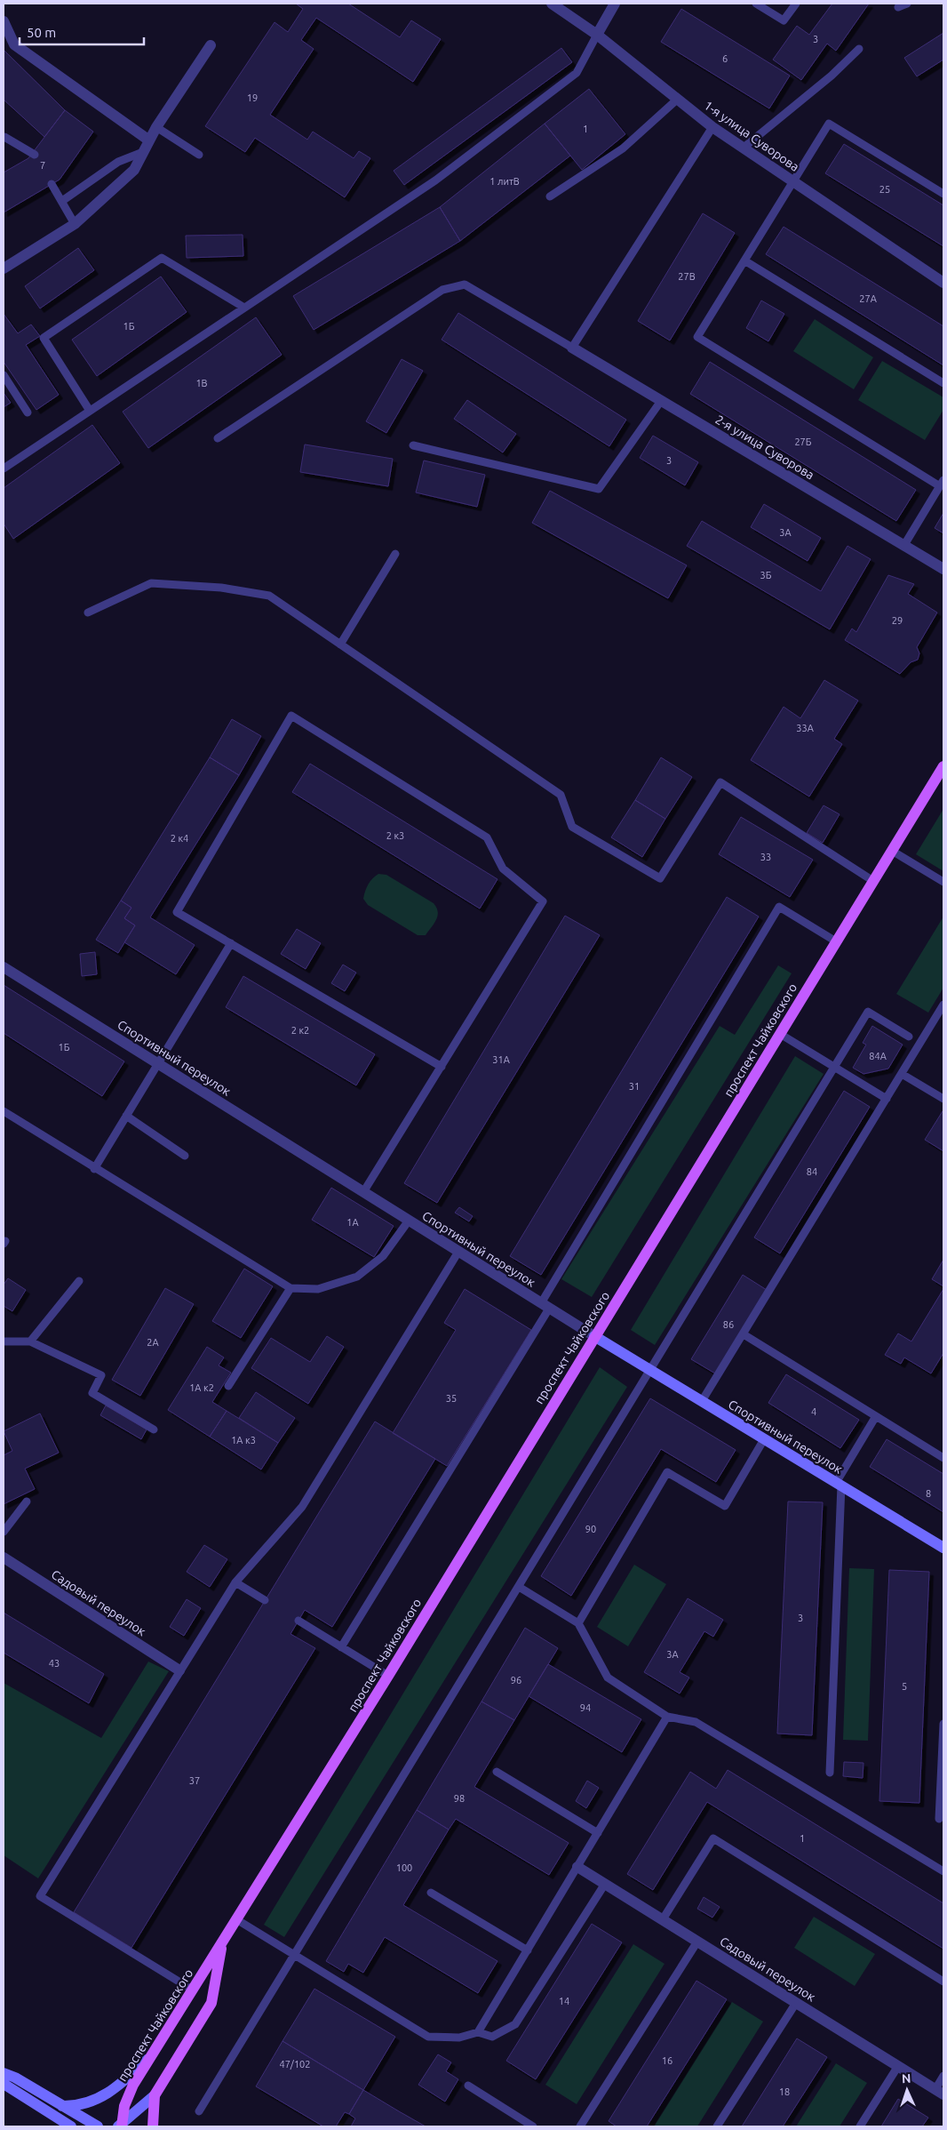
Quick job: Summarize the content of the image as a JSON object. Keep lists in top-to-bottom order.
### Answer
{
  "streets": {
    "main road": ["проспект Чайковского"],
    "street": [
      "1-я улица Суворова",
      "2-я улица Суворова",
      "Спортивный переулок",
      "Садовый переулок"
    ]
  },
  "crossings": [
    ["проспект Чайковского", "Спортивный переулок"]
  ],
  "house_numbers": [
    "3",
    "6",
    "19",
    "1",
    "7",
    "1 литВ",
    "25",
    "27В",
    "27А",
    "1Б",
    "1В",
    "27Б",
    "3",
    "3А",
    "3Б",
    "29",
    "33А",
    "2 к3",
    "2 к4",
    "33",
    "2 к2",
    "1Б",
    "84А",
    "31А",
    "31",
    "84",
    "1А",
    "86",
    "2А",
    "1А к2",
    "35",
    "4",
    "1А к3",
    "8",
    "90",
    "3",
    "3А",
    "43",
    "96",
    "5",
    "94",
    "37",
    "98",
    "1",
    "100",
    "14",
    "16",
    "47/102",
    "18"
  ],
  "scale_bar": "50 m",
  "north": "top"
}
